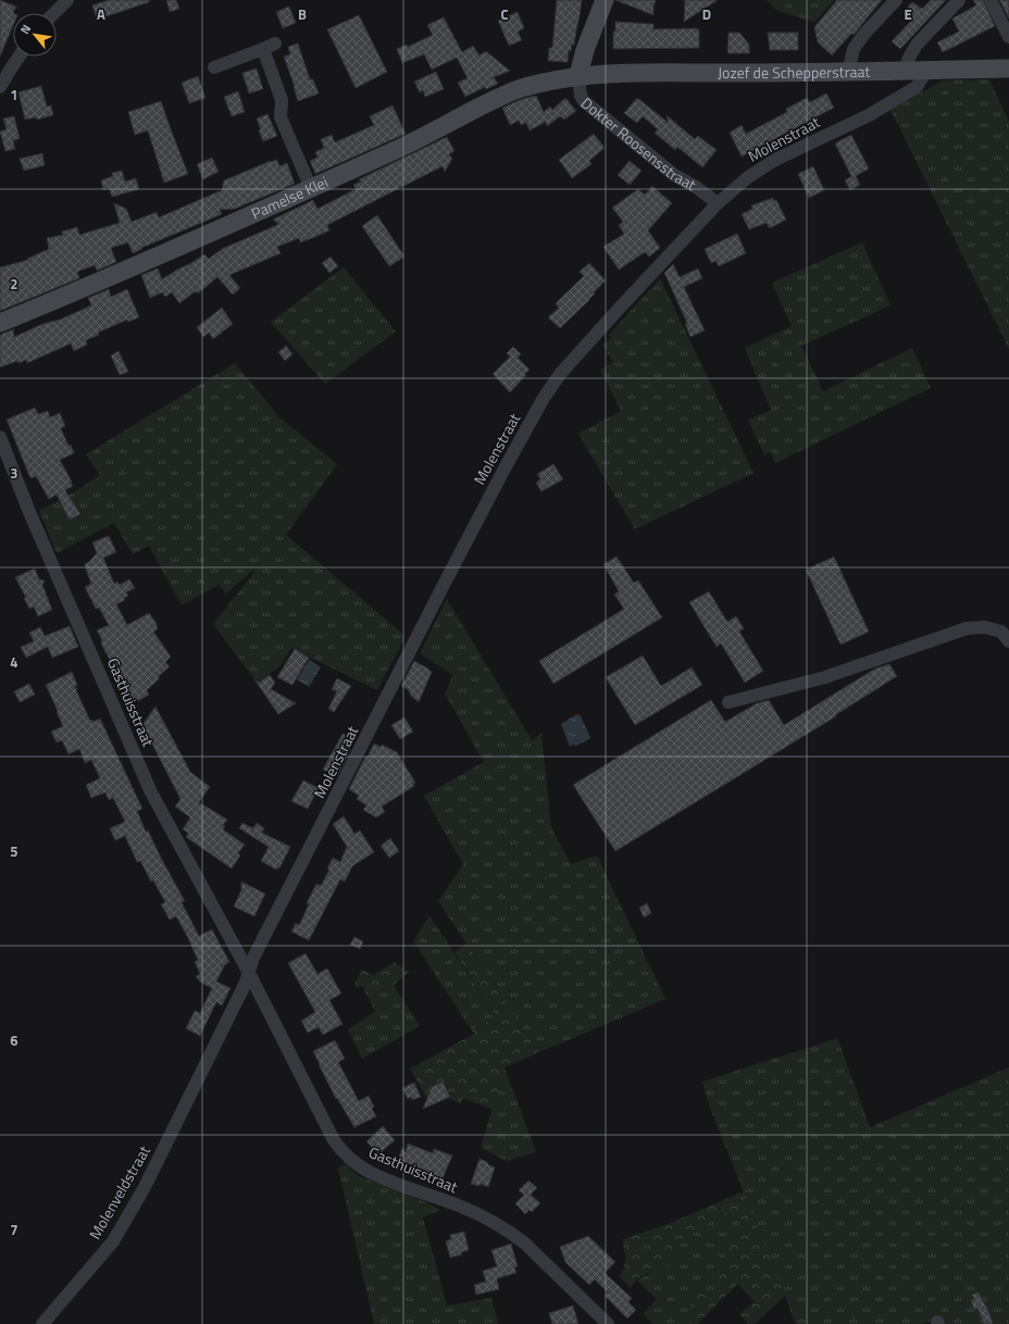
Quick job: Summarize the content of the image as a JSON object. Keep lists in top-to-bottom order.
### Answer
{
  "streets": {
    "main road": ["Jozef de Schepperstraat", "Dokter Roosensstraat", "Pamelse Klei"],
    "street": ["Molenstraat", "Gasthuisstraat", "Molenveldstraat"]
  },
  "crossings": [
    ["Jozef de Schepperstraat", "Molenstraat"],
    ["Jozef de Schepperstraat", "Dokter Roosensstraat"],
    ["Jozef de Schepperstraat", "Pamelse Klei"],
    ["Molenstraat", "Dokter Roosensstraat"],
    ["Molenstraat", "Gasthuisstraat"],
    ["Molenstraat", "Molenveldstraat"],
    ["Dokter Roosensstraat", "Pamelse Klei"],
    ["Gasthuisstraat", "Molenveldstraat"]
  ],
  "north": "top left",
  "grid": {
    "columns": [
      "A",
      "B",
      "C",
      "D",
      "E"
    ],
    "rows": [
      "1",
      "2",
      "3",
      "4",
      "5",
      "6",
      "7"
    ]
  }
}
